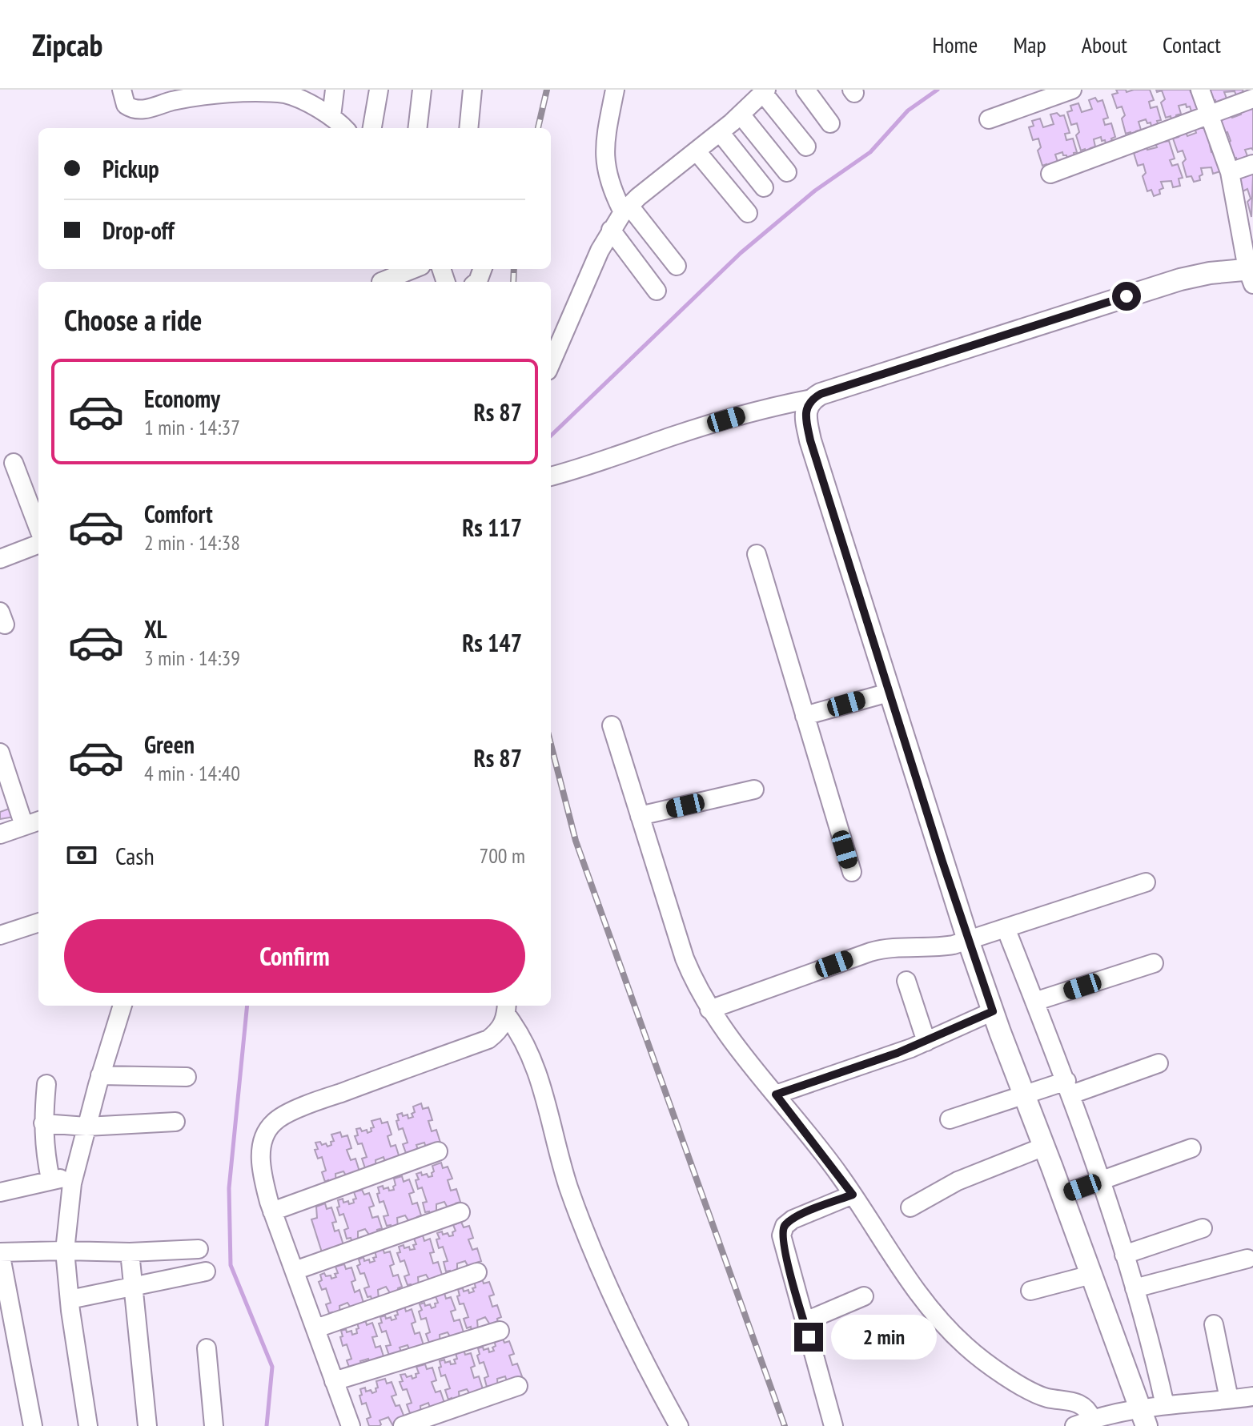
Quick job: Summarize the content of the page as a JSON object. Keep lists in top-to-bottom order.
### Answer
{
  "page": {
    "header": "Zipcab",
    "nav": [
      "Home",
      "Map",
      "About",
      "Contact"
    ],
    "banner": ["Pickup", "Drop-off"],
    "heading": "Choose a ride",
    "list": [
      {
        "name": "Economy",
        "note": "1 min · 14:37",
        "value": "Rs 87"
      },
      {
        "name": "Comfort",
        "note": "2 min · 14:38",
        "value": "Rs 117"
      },
      {
        "name": "XL",
        "note": "3 min · 14:39",
        "value": "Rs 147"
      },
      {
        "name": "Green",
        "note": "4 min · 14:40",
        "value": "Rs 87"
      }
    ],
    "pay": ["Cash", "700 m"],
    "buttons": "Confirm",
    "bubble": "2 min"
  }
}
